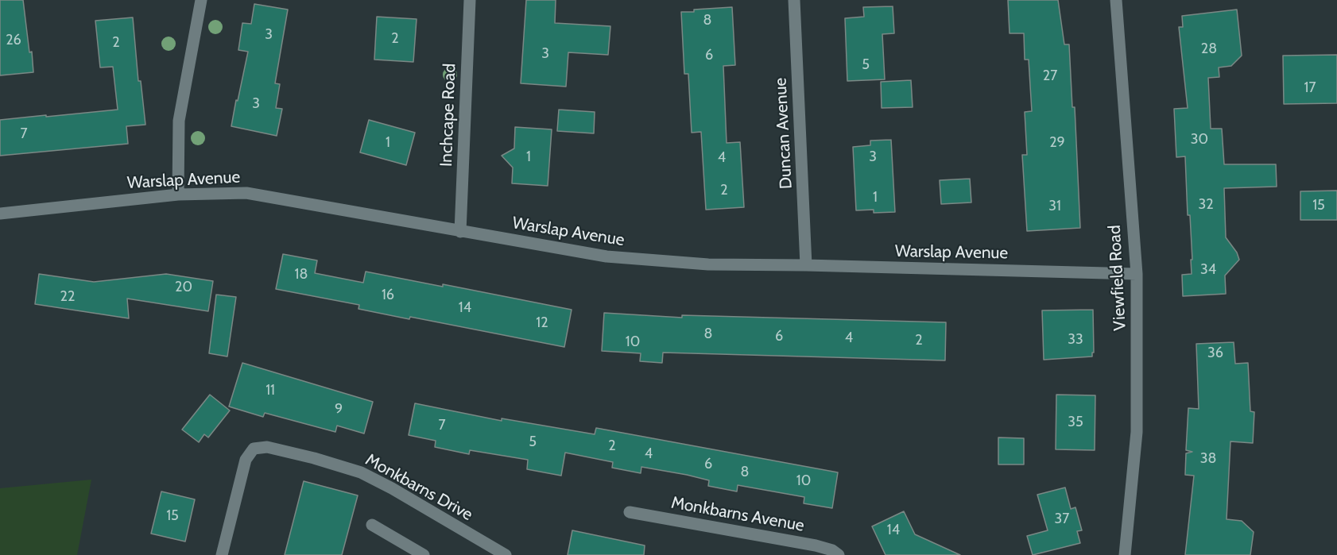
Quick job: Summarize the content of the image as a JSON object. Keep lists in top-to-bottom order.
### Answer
{
  "streets": {
    "street": [
      "Inchcape Road",
      "Duncan Avenue",
      "Warslap Avenue",
      "Viewfield Road",
      "Monkbarns Drive",
      "Monkbarns Avenue"
    ]
  },
  "crossings": [
    ["Inchcape Road", "Warslap Avenue"],
    ["Duncan Avenue", "Warslap Avenue"],
    ["Warslap Avenue", "Viewfield Road"]
  ],
  "house_numbers": [
    "8",
    "3",
    "2",
    "26",
    "2",
    "28",
    "3",
    "6",
    "5",
    "27",
    "17",
    "3",
    "7",
    "30",
    "1",
    "29",
    "1",
    "3",
    "4",
    "2",
    "1",
    "32",
    "15",
    "31",
    "34",
    "18",
    "20",
    "16",
    "22",
    "14",
    "12",
    "8",
    "6",
    "4",
    "33",
    "2",
    "10",
    "36",
    "11",
    "9",
    "35",
    "7",
    "5",
    "2",
    "4",
    "38",
    "6",
    "8",
    "10",
    "15",
    "37",
    "14"
  ]
}
